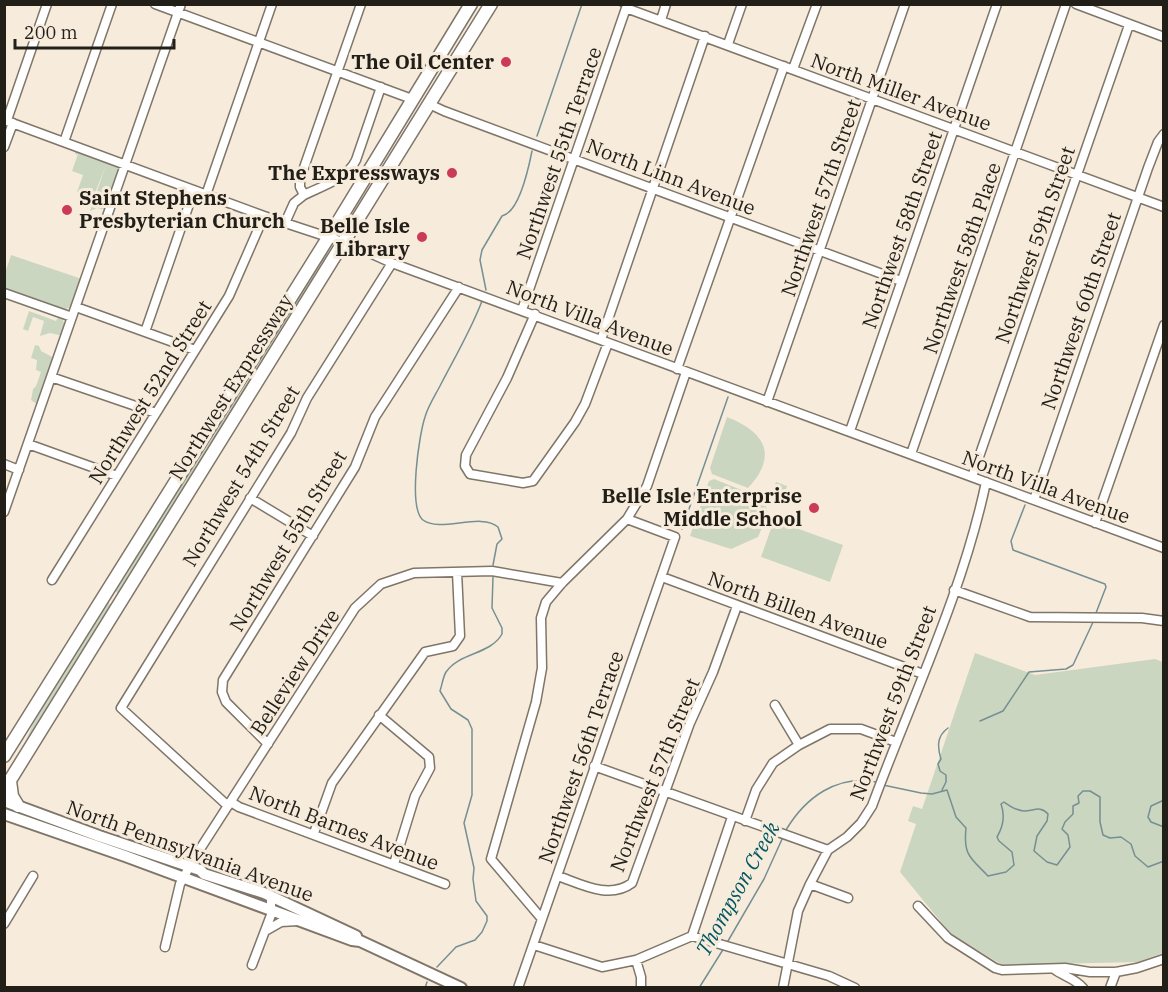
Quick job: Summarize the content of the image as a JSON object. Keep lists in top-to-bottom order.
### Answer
{
  "streets": {
    "highway": ["Northwest Expressway"],
    "main road": ["North Pennsylvania Avenue"],
    "street": [
      "North Miller Avenue",
      "Northwest 55th Terrace",
      "North Linn Avenue",
      "Northwest 57th Street",
      "Northwest 58th Street",
      "Northwest 59th Street",
      "Northwest 58th Place",
      "Northwest 60th Street",
      "North Villa Avenue",
      "Northwest 52nd Street",
      "Northwest 54th Street",
      "Northwest 55th Street",
      "North Billen Avenue",
      "Belleview Drive",
      "Northwest 56th Terrace",
      "North Barnes Avenue"
    ]
  },
  "crossings": [
    ["North Miller Avenue", "Northwest 55th Terrace"],
    ["North Miller Avenue", "Northwest 57th Street"],
    ["North Miller Avenue", "Northwest 58th Street"],
    ["North Miller Avenue", "Northwest 59th Street"],
    ["North Miller Avenue", "Northwest 58th Place"],
    ["North Miller Avenue", "Northwest 60th Street"],
    ["Northwest 55th Terrace", "North Linn Avenue"],
    ["Northwest 55th Terrace", "North Villa Avenue"],
    ["North Linn Avenue", "Northwest 57th Street"],
    ["North Linn Avenue", "Northwest 58th Street"],
    ["North Linn Avenue", "Northwest Expressway"],
    ["Northwest 57th Street", "North Villa Avenue"],
    ["Northwest 57th Street", "North Billen Avenue"],
    ["Northwest 57th Street", "Northwest 56th Terrace"],
    ["Northwest 58th Street", "North Villa Avenue"],
    ["Northwest 59th Street", "North Villa Avenue"],
    ["Northwest 59th Street", "North Billen Avenue"],
    ["Northwest 58th Place", "North Villa Avenue"],
    ["Northwest 60th Street", "North Villa Avenue"],
    ["North Villa Avenue", "Northwest Expressway"],
    ["North Villa Avenue", "Northwest 52nd Street"],
    ["North Villa Avenue", "Northwest 54th Street"],
    ["North Villa Avenue", "Northwest 55th Street"],
    ["Northwest 54th Street", "North Barnes Avenue"],
    ["Northwest 55th Street", "Belleview Drive"],
    ["North Billen Avenue", "Northwest 56th Terrace"],
    ["Belleview Drive", "North Barnes Avenue"],
    ["Belleview Drive", "North Pennsylvania Avenue"]
  ],
  "water": ["Thompson Creek"],
  "places": [
    "The Oil Center",
    "The Expressways",
    "Saint Stephens Presbyterian Church",
    "Belle Isle Library",
    "Belle Isle Enterprise Middle School"
  ],
  "scale_bar": "200 m"
}
